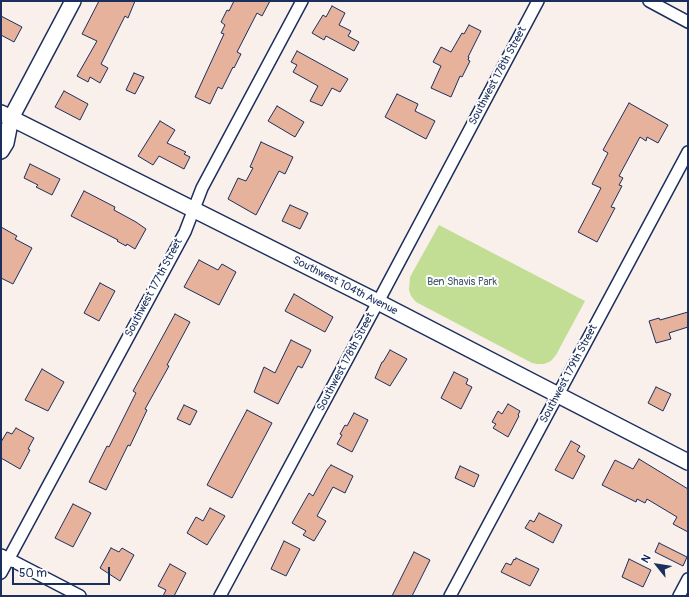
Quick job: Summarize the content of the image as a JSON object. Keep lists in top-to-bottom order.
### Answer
{
  "streets": {
    "street": [
      "Southwest 178th Street",
      "Southwest 104th Avenue",
      "Southwest 177th Street",
      "Southwest 179th Street"
    ]
  },
  "crossings": [
    ["Southwest 178th Street", "Southwest 104th Avenue"],
    ["Southwest 104th Avenue", "Southwest 177th Street"],
    ["Southwest 104th Avenue", "Southwest 179th Street"]
  ],
  "parks": ["Ben Shavis Park"],
  "scale_bar": "50 m",
  "north": "top left"
}
